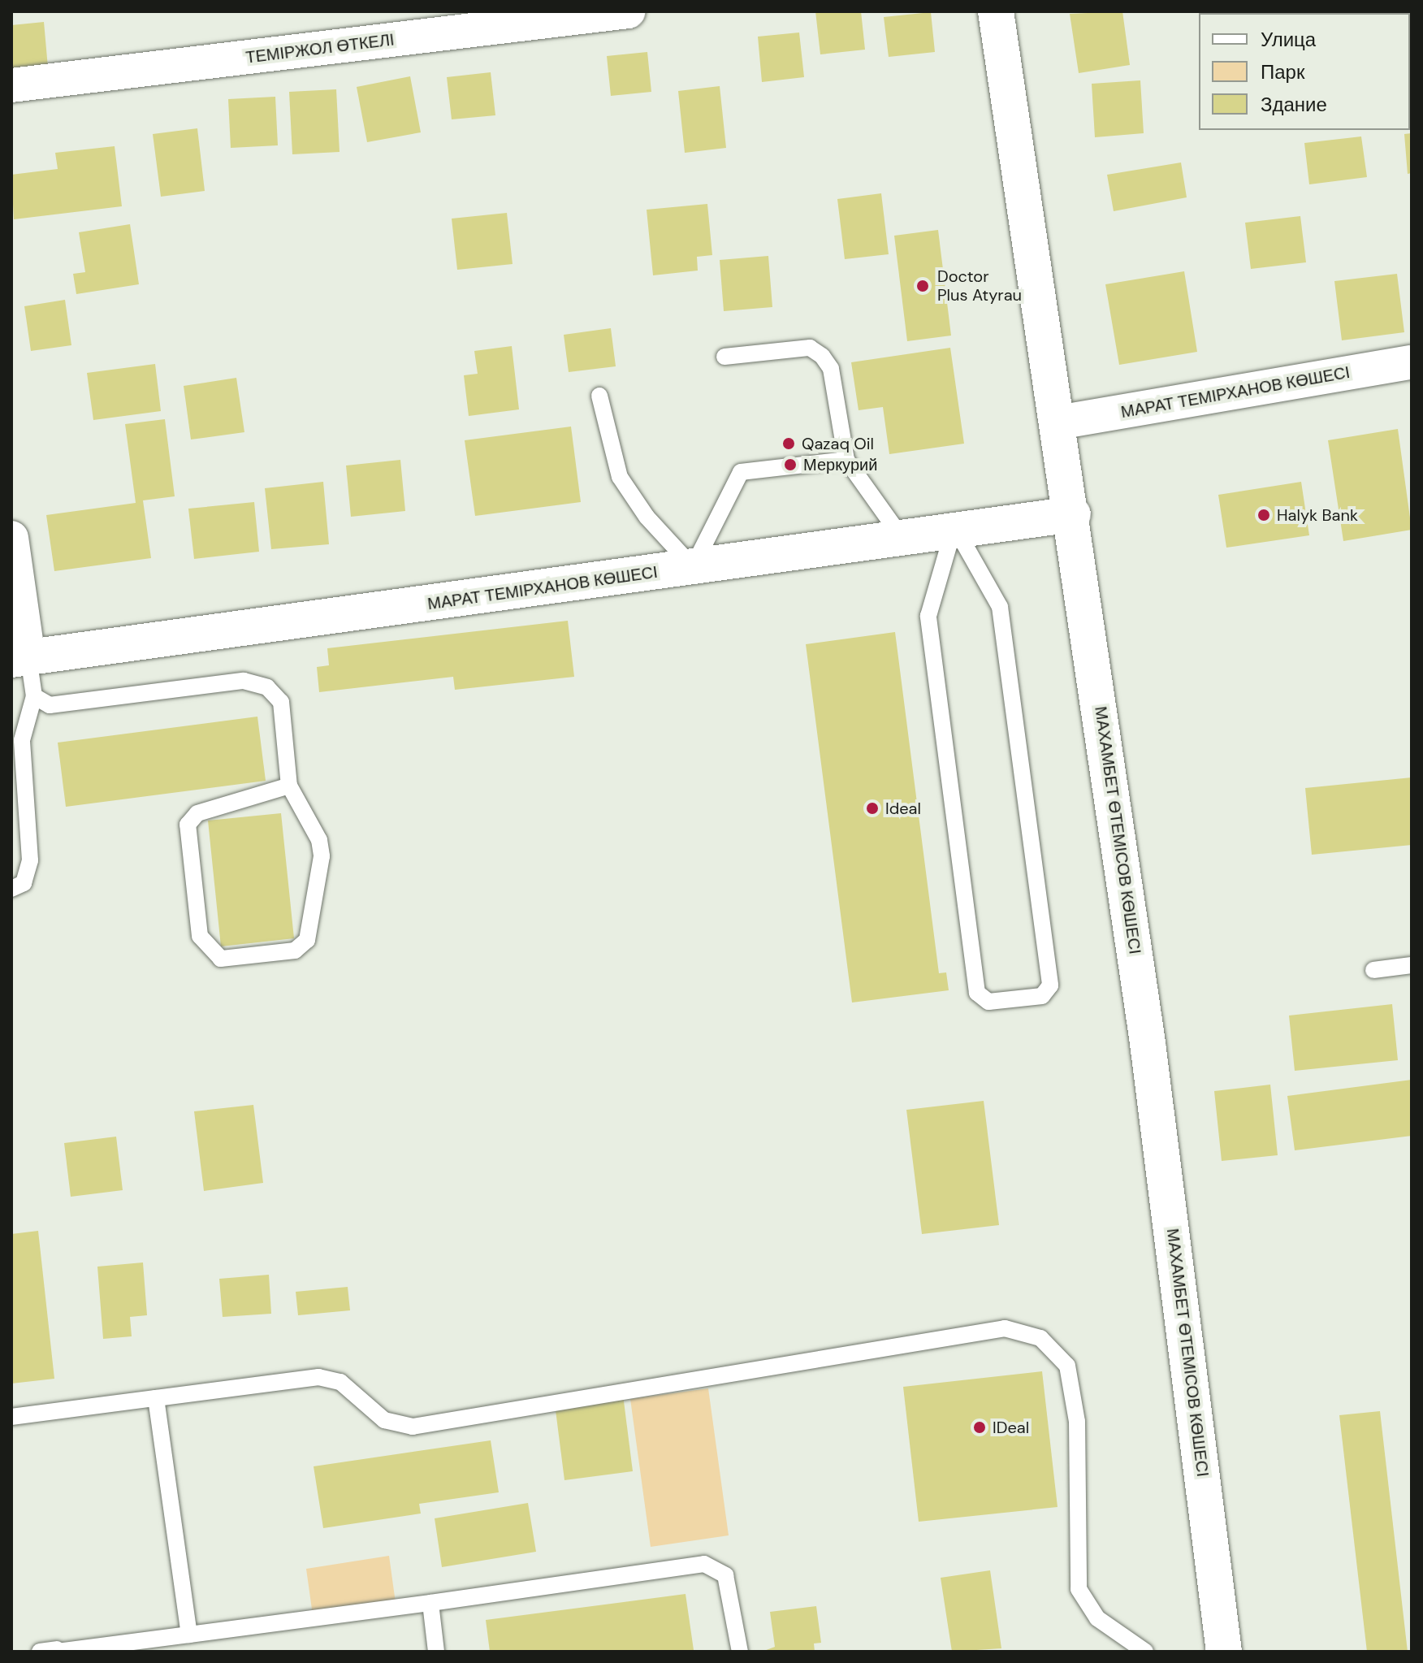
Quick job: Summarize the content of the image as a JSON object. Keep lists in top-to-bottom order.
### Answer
{
  "streets": {
    "main road": ["МАРАТ ТЕМІРХАНОВ КӨШЕСІ", "МАХАМБЕТ ӨТЕМІСОВ КӨШЕСІ"],
    "street": ["ТЕМІРЖОЛ ӨТКЕЛІ"]
  },
  "crossings": [
    ["МАРАТ ТЕМІРХАНОВ КӨШЕСІ", "МАХАМБЕТ ӨТЕМІСОВ КӨШЕСІ"]
  ],
  "places": [
    "Doctor Plus Atyrau",
    "Qazaq Oil",
    "Меркурий",
    "Halyk Bank",
    "Ideal",
    "IDeal"
  ],
  "legend": ["Улица", "Парк", "Здание"]
}
